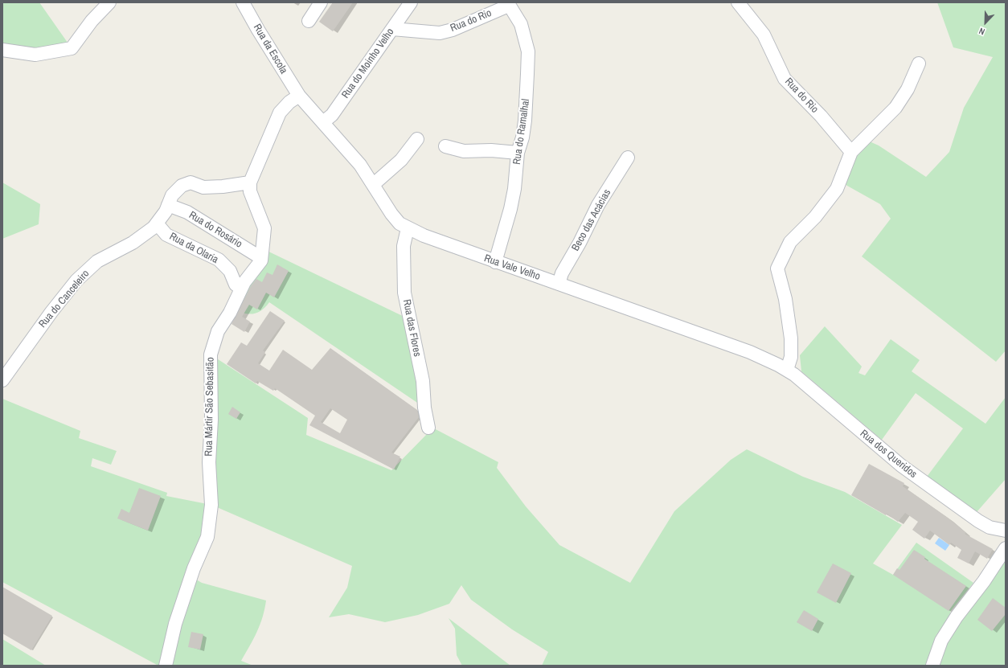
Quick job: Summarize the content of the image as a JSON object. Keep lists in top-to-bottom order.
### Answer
{
  "streets": {
    "street": [
      "Rua do Rio",
      "Rua da Escola",
      "Rua do Moinho Velho",
      "Rua do Ramalhal",
      "Beco das Acácias",
      "Rua do Rosário",
      "Rua da Olaria",
      "Rua Vale Velho",
      "Rua do Canceleiro",
      "Rua das Flores",
      "Rua Mártir São Sebasitão",
      "Rua dos Queridos"
    ]
  },
  "crossings": [
    ["Rua do Rio", "Rua do Moinho Velho"],
    ["Rua do Rio", "Rua do Ramalhal"],
    ["Rua da Escola", "Rua Vale Velho"],
    ["Rua do Moinho Velho", "Rua Vale Velho"],
    ["Rua do Ramalhal", "Rua Vale Velho"],
    ["Beco das Acácias", "Rua Vale Velho"],
    ["Rua do Rosário", "Rua do Canceleiro"],
    ["Rua do Rosário", "Rua Mártir São Sebasitão"],
    ["Rua da Olaria", "Rua do Canceleiro"],
    ["Rua da Olaria", "Rua Mártir São Sebasitão"],
    ["Rua Vale Velho", "Rua das Flores"],
    ["Rua Vale Velho", "Rua dos Queridos"],
    ["Rua do Canceleiro", "Rua Mártir São Sebasitão"]
  ],
  "north": "bottom left"
}
